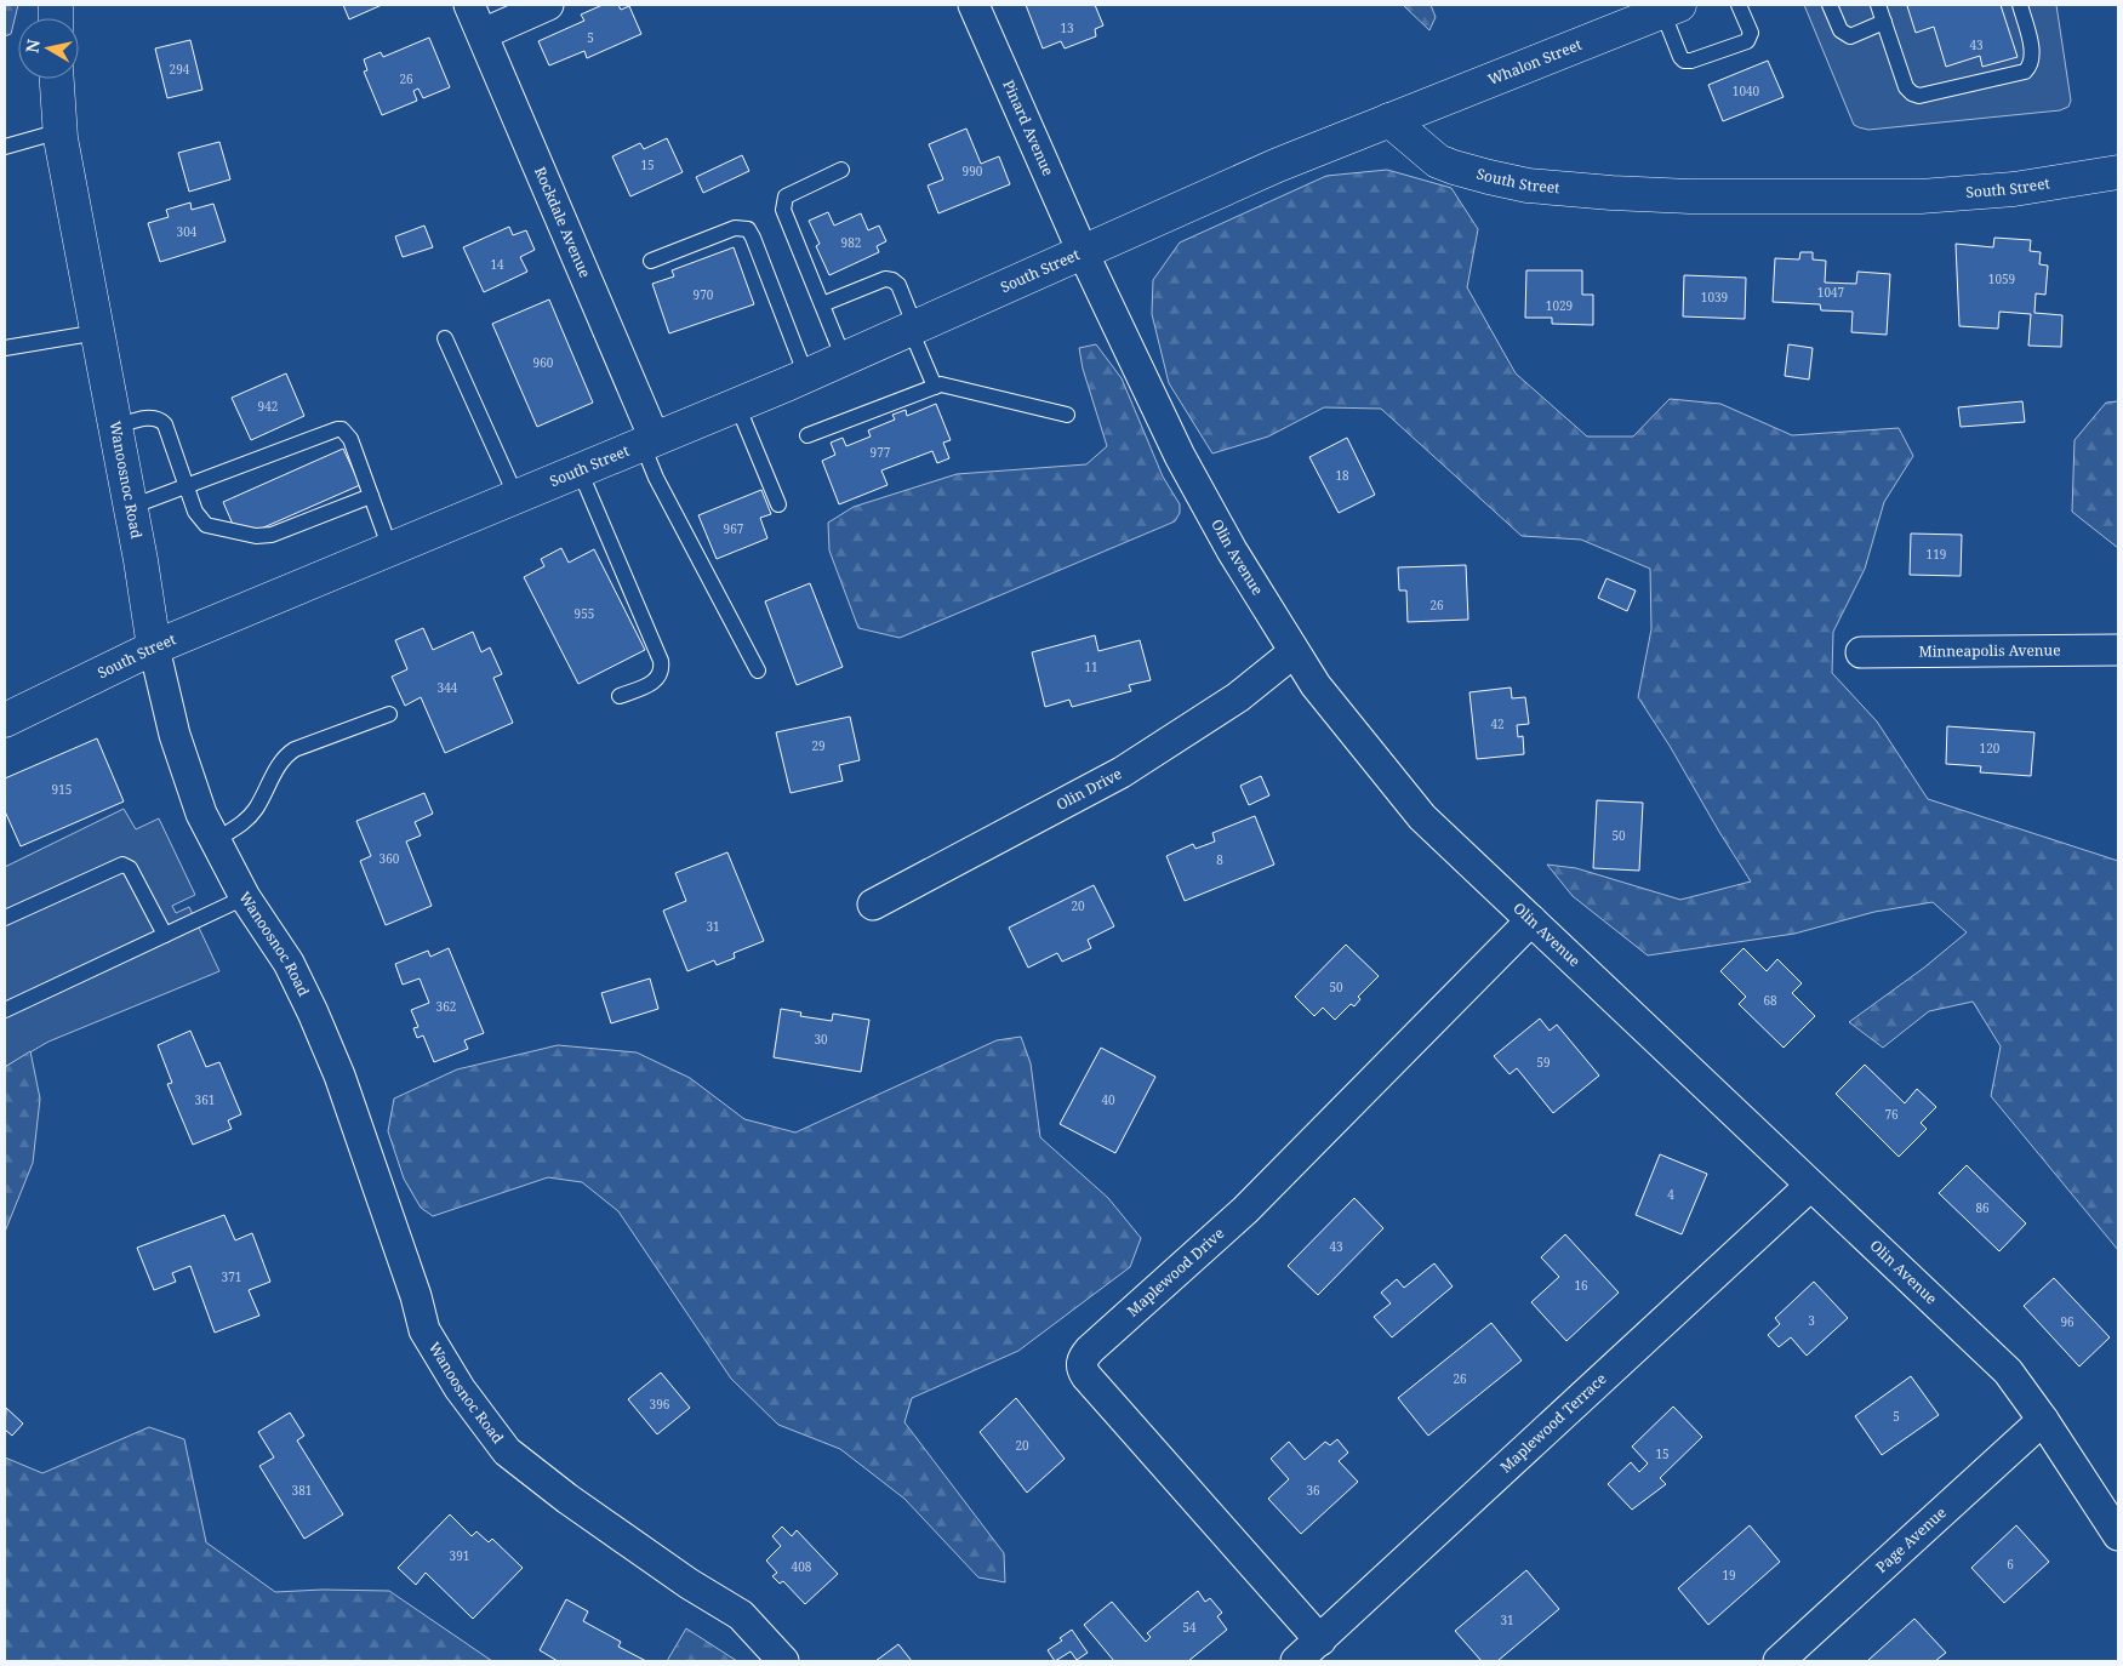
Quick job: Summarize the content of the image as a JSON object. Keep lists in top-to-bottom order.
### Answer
{
  "streets": {
    "main road": ["Whalon Street", "South Street", "Wanoosnoc Road"],
    "street": [
      "Pinard Avenue",
      "Rockdale Avenue",
      "Olin Avenue",
      "Minneapolis Avenue",
      "Olin Drive",
      "Maplewood Drive",
      "Maplewood Terrace",
      "Page Avenue"
    ]
  },
  "crossings": [
    ["Whalon Street", "South Street"],
    ["Pinard Avenue", "South Street"],
    ["Pinard Avenue", "Olin Avenue"],
    ["South Street", "Rockdale Avenue"],
    ["South Street", "Wanoosnoc Road"],
    ["South Street", "Olin Avenue"],
    ["Olin Avenue", "Olin Drive"],
    ["Olin Avenue", "Maplewood Drive"],
    ["Olin Avenue", "Maplewood Terrace"],
    ["Olin Avenue", "Page Avenue"],
    ["Maplewood Drive", "Maplewood Terrace"]
  ],
  "house_numbers": [
    "13",
    "5",
    "43",
    "294",
    "26",
    "1040",
    "15",
    "990",
    "304",
    "982",
    "14",
    "1059",
    "1047",
    "970",
    "1039",
    "1029",
    "960",
    "942",
    "977",
    "18",
    "967",
    "119",
    "26",
    "955",
    "11",
    "344",
    "42",
    "29",
    "120",
    "915",
    "50",
    "360",
    "8",
    "20",
    "31",
    "50",
    "68",
    "362",
    "30",
    "59",
    "361",
    "40",
    "76",
    "4",
    "86",
    "43",
    "371",
    "16",
    "3",
    "96",
    "26",
    "396",
    "5",
    "20",
    "15",
    "381",
    "36",
    "391",
    "6",
    "408",
    "19",
    "31",
    "54"
  ],
  "north": "left"
}
